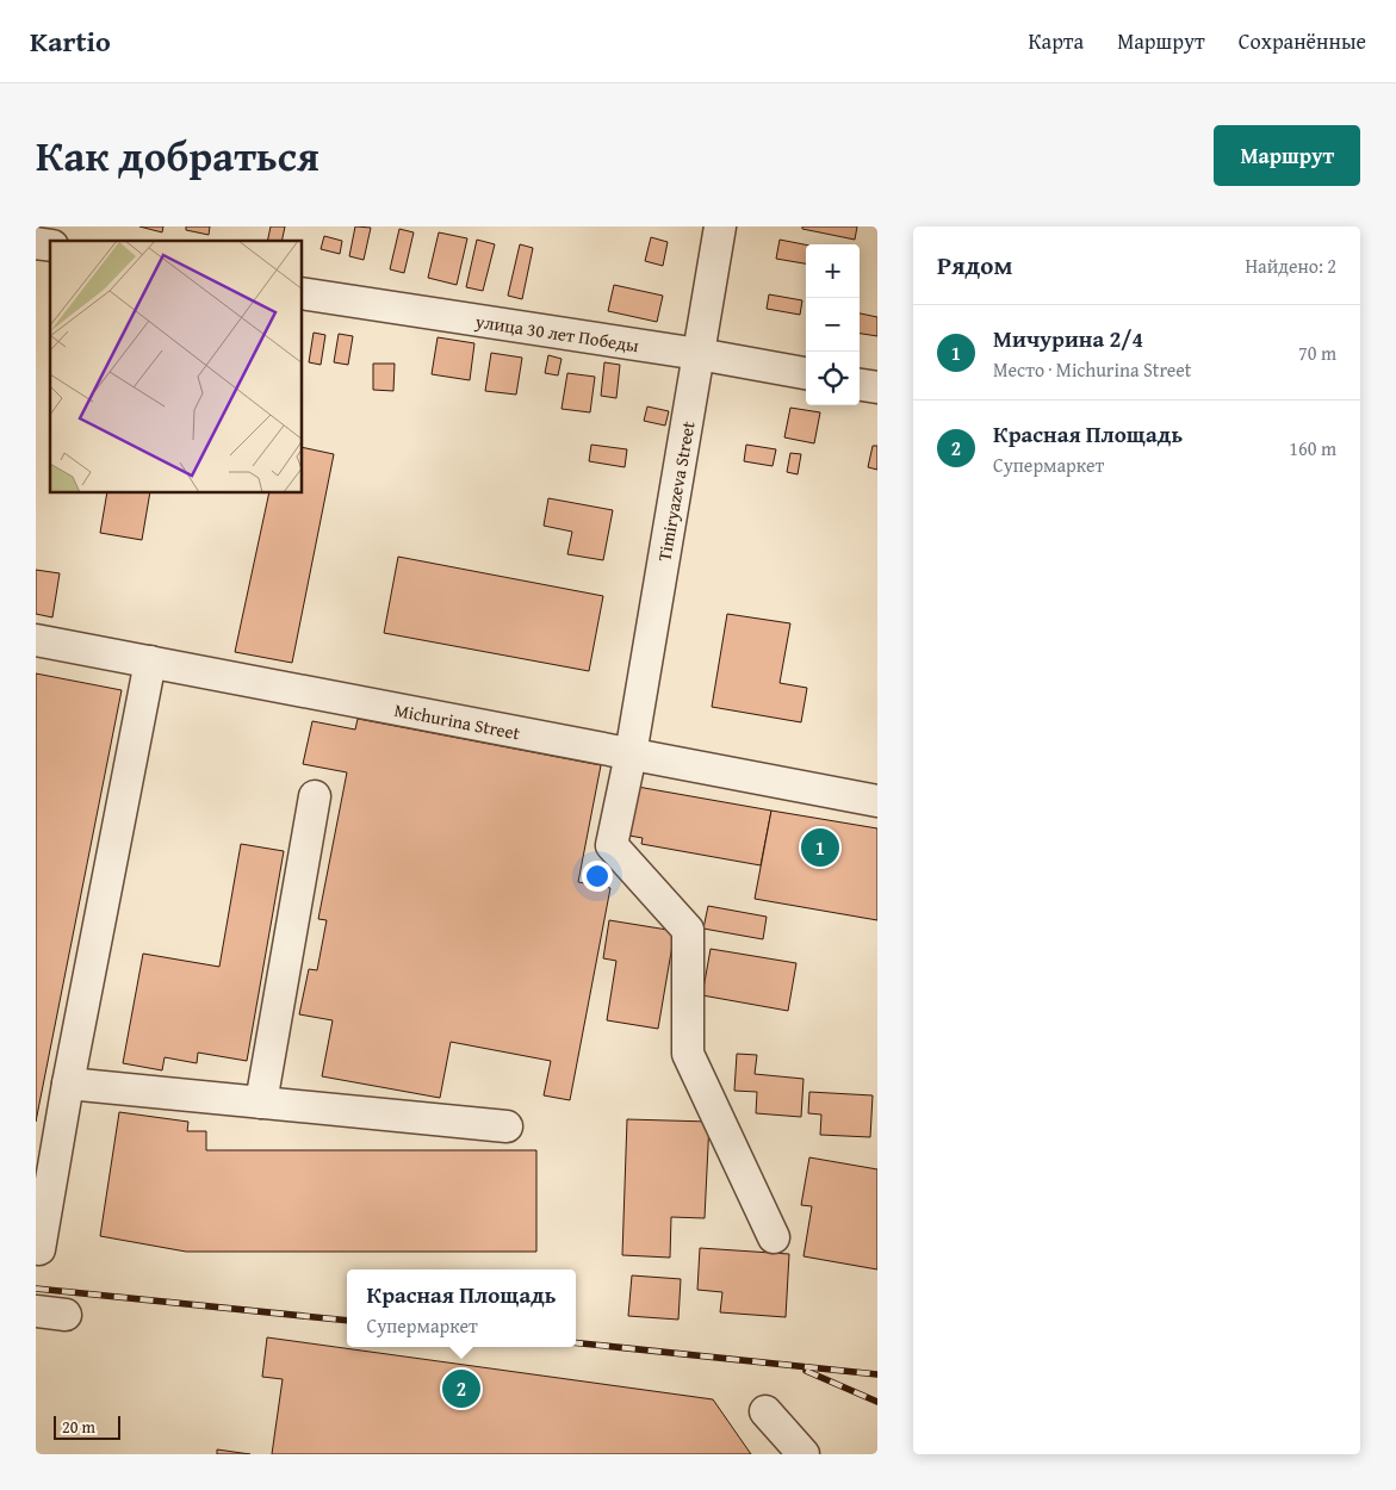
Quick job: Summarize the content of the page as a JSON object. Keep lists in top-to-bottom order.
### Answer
{
  "streets": {
    "street": ["улица 30 лет Победы", "Timiryazeva Street", "Michurina Street"]
  },
  "crossings": [
    ["улица 30 лет Победы", "Timiryazeva Street"],
    ["Timiryazeva Street", "Michurina Street"]
  ],
  "scale_bar": "20 m",
  "page": {
    "header": "Kartio",
    "nav": ["Карта", "Маршрут", "Сохранённые"],
    "title": "Как добраться",
    "buttons": "Маршрут",
    "heading": ["Рядом", "Найдено: 2"],
    "map_buttons": ["+", "−"],
    "list": [
      {
        "mark": "1",
        "name": "Мичурина 2/4",
        "note": "Место · Michurina Street",
        "value": "70 m"
      },
      {
        "mark": "2",
        "name": "Красная Площадь",
        "note": "Супермаркет",
        "value": "160 m"
      }
    ],
    "pins": ["1", "2"],
    "popup": ["Красная Площадь", "Супермаркет"],
    "scale": "20 m"
  }
}
